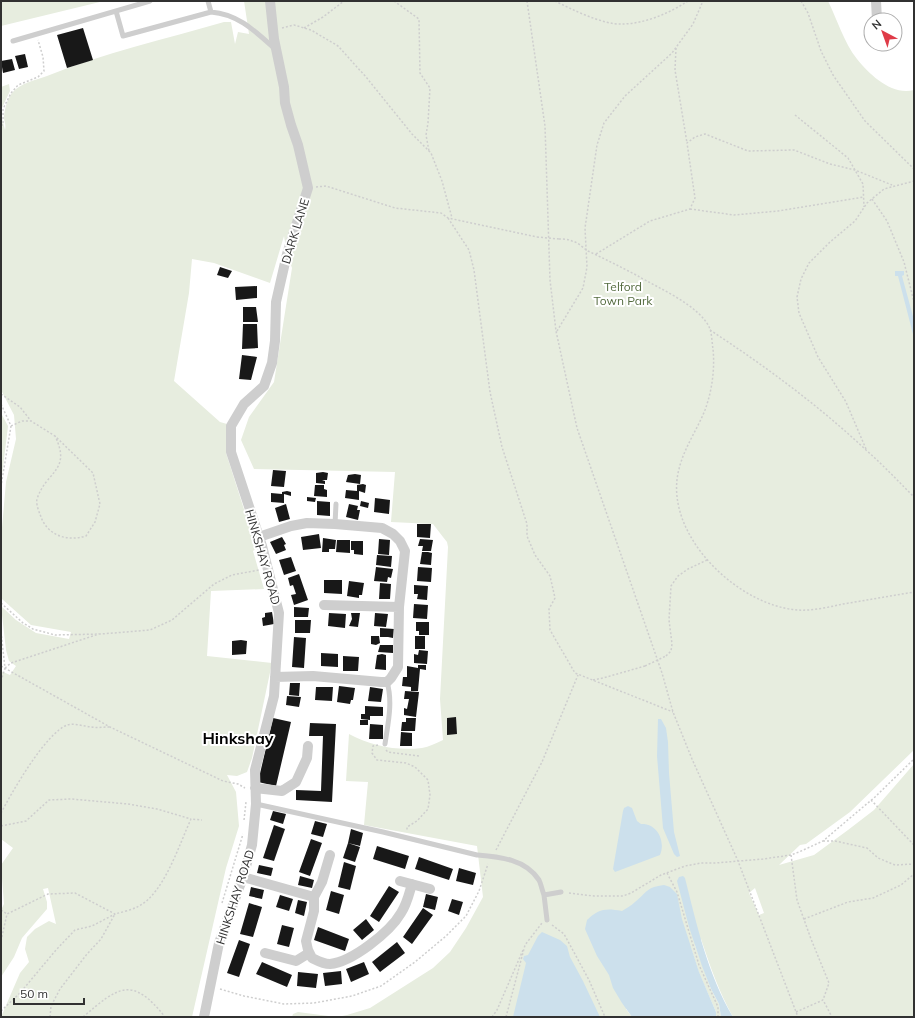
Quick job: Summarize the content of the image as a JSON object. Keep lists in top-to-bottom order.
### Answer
{
  "streets": {
    "street": ["DARK LANE", "HINKSHAY ROAD"]
  },
  "crossings": [
    ["DARK LANE", "HINKSHAY ROAD"]
  ],
  "districts": ["Hinkshay"],
  "parks": ["Telford Town Park"],
  "scale_bar": "50 m",
  "north": "top left"
}
